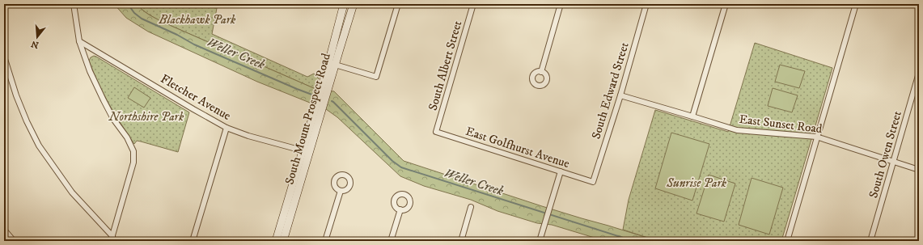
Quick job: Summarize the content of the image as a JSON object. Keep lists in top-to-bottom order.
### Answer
{
  "streets": {
    "main road": ["South Mount Prospect Road"],
    "street": [
      "South Albert Street",
      "South Edward Street",
      "Fletcher Avenue",
      "East Sunset Road",
      "East Golfhurst Avenue",
      "South Owen Street"
    ]
  },
  "crossings": [
    ["South Albert Street", "East Golfhurst Avenue"],
    ["South Edward Street", "East Sunset Road"],
    ["South Edward Street", "East Golfhurst Avenue"],
    ["Fletcher Avenue", "South Mount Prospect Road"],
    ["East Sunset Road", "South Owen Street"]
  ],
  "water": ["Weller Creek"],
  "parks": ["Blackhawk Park", "Northshire Park", "Sunrise Park"],
  "north": "bottom"
}
